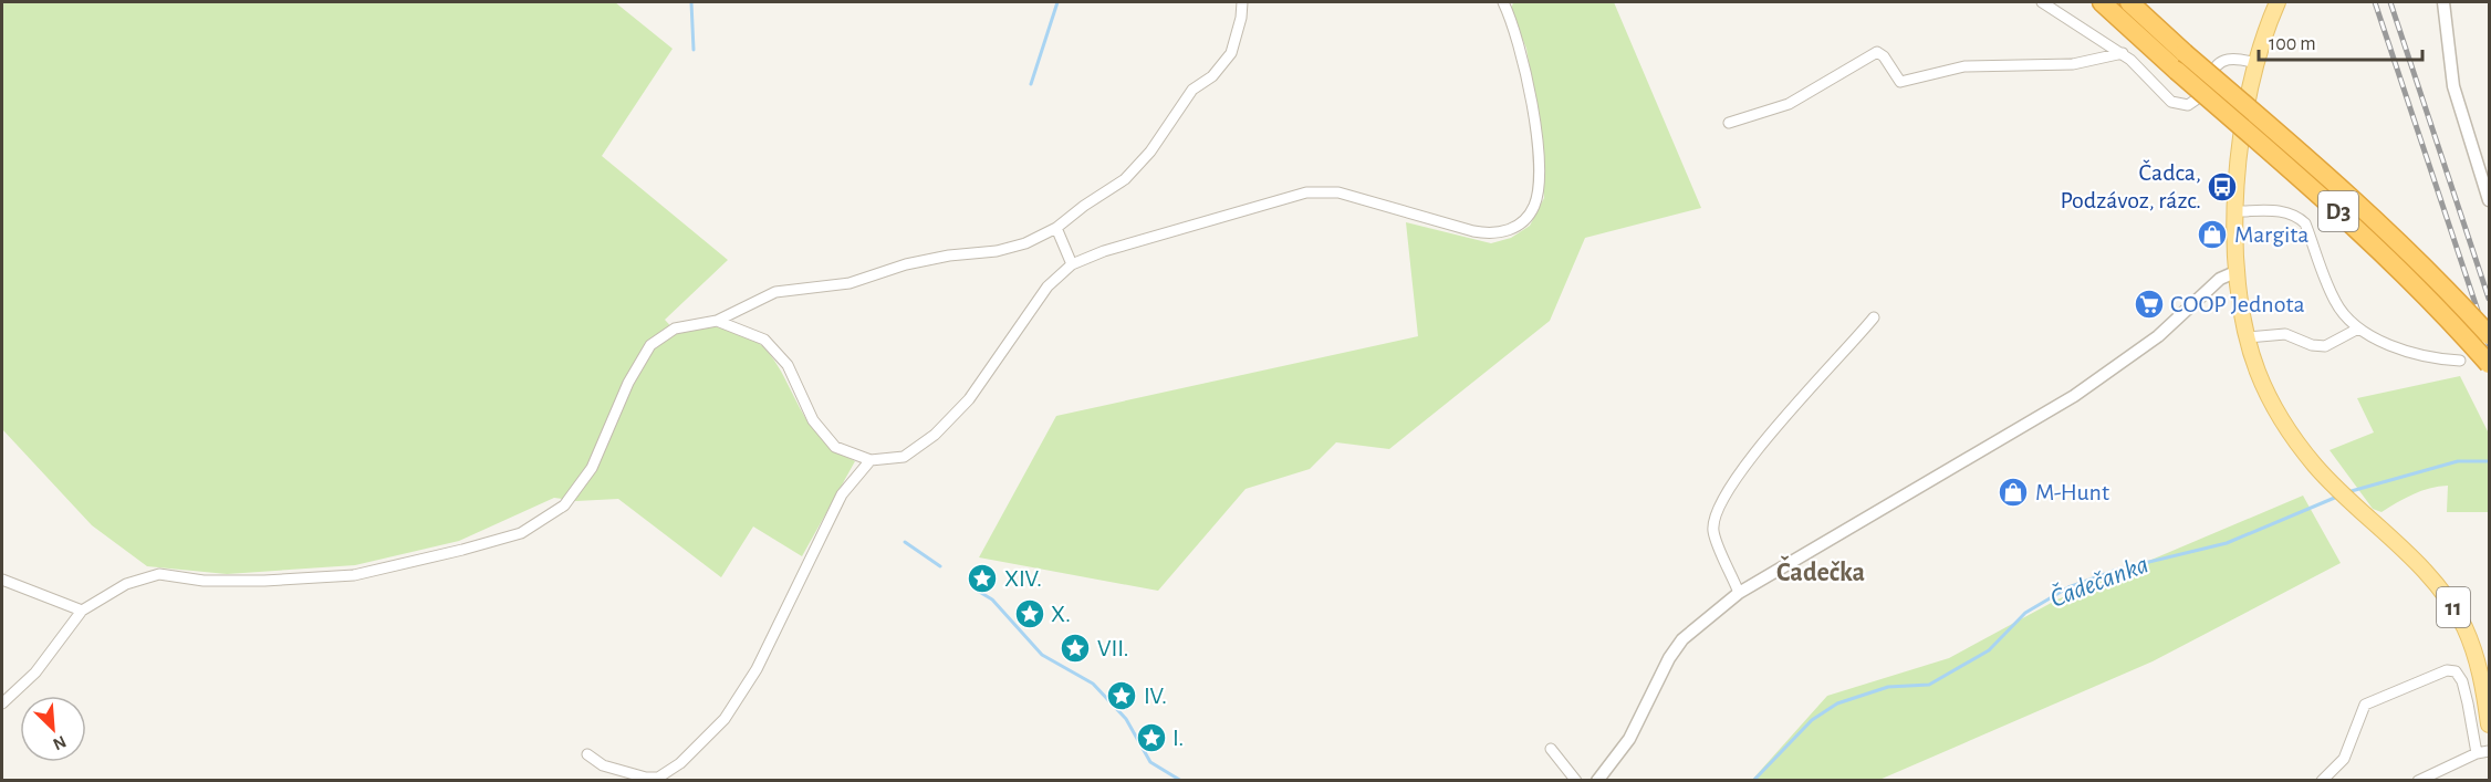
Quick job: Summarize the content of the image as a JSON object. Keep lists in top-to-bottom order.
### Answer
{
  "streets": {
    "highway": ["D3"],
    "main road": ["11"]
  },
  "districts": ["Čadečka"],
  "water": ["Čadečanka"],
  "places": {
    "bus stop": ["Čadca, Podzávoz, rázc."],
    "shop": ["Margita", "M-Hunt"],
    "supermarket": ["COOP Jednota"],
    "place": [
      "XIV.",
      "X.",
      "VII.",
      "IV.",
      "I."
    ]
  },
  "scale_bar": "100 m",
  "north": "bottom right"
}
